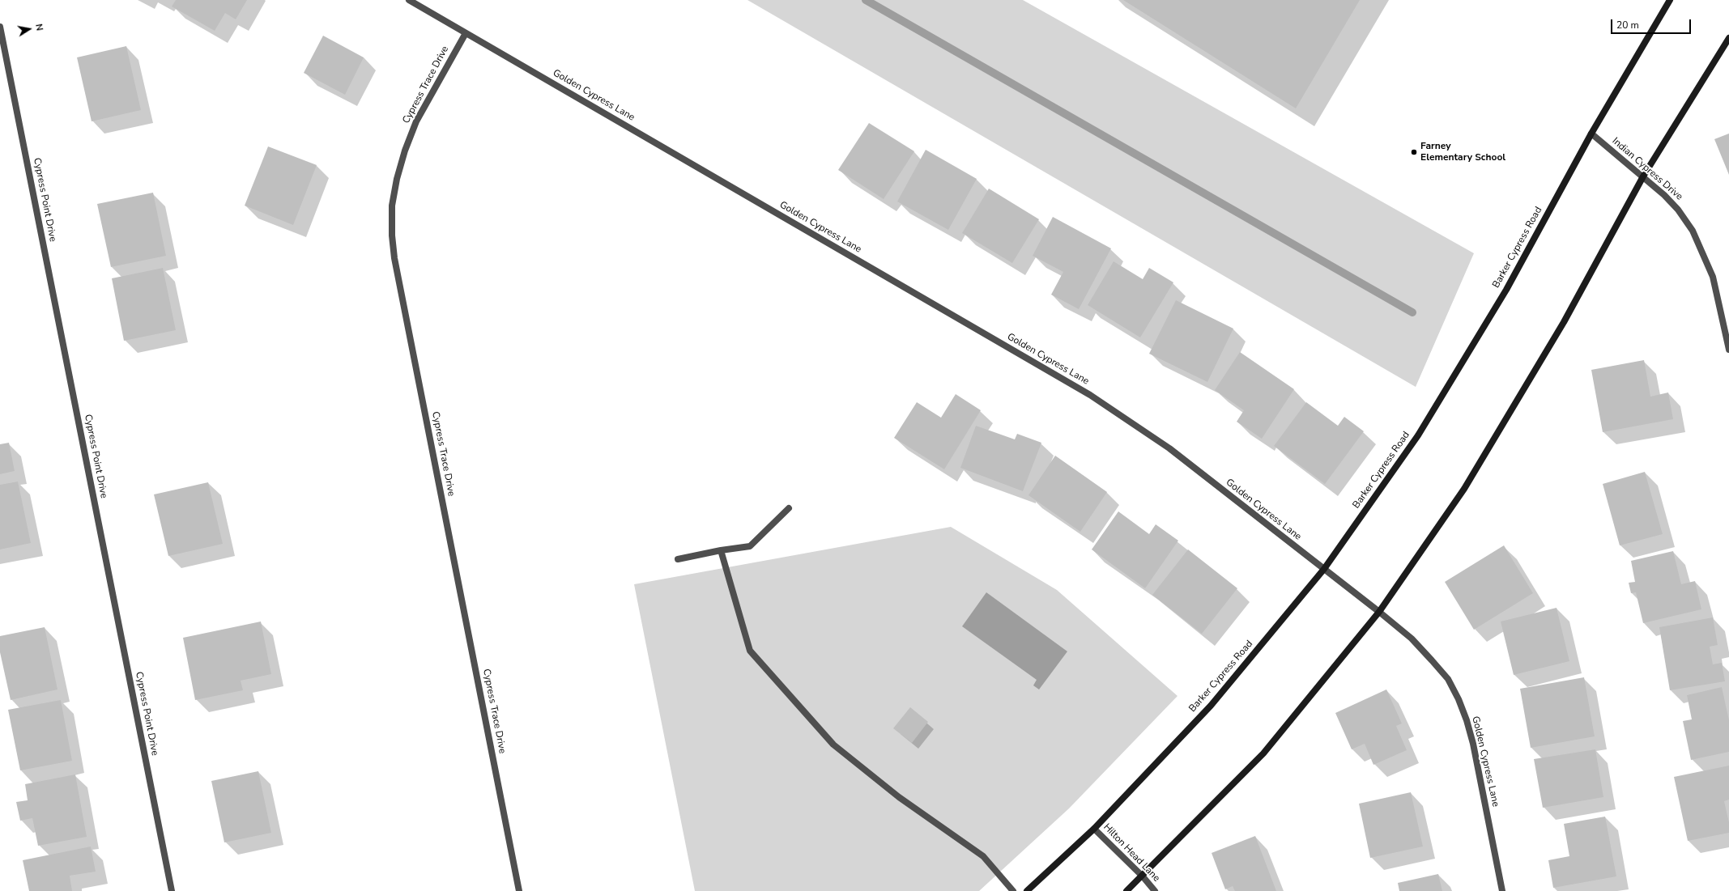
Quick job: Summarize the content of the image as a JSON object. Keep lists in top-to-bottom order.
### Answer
{
  "streets": {
    "main road": ["Barker Cypress Road"],
    "street": [
      "Cypress Trace Drive",
      "Golden Cypress Lane",
      "Indian Cypress Drive",
      "Cypress Point Drive",
      "Hilton Head Lane"
    ]
  },
  "crossings": [
    ["Cypress Trace Drive", "Golden Cypress Lane"],
    ["Golden Cypress Lane", "Barker Cypress Road"],
    ["Indian Cypress Drive", "Barker Cypress Road"],
    ["Barker Cypress Road", "Hilton Head Lane"]
  ],
  "places": ["Farney Elementary School"],
  "scale_bar": "20 m",
  "north": "right"
}
